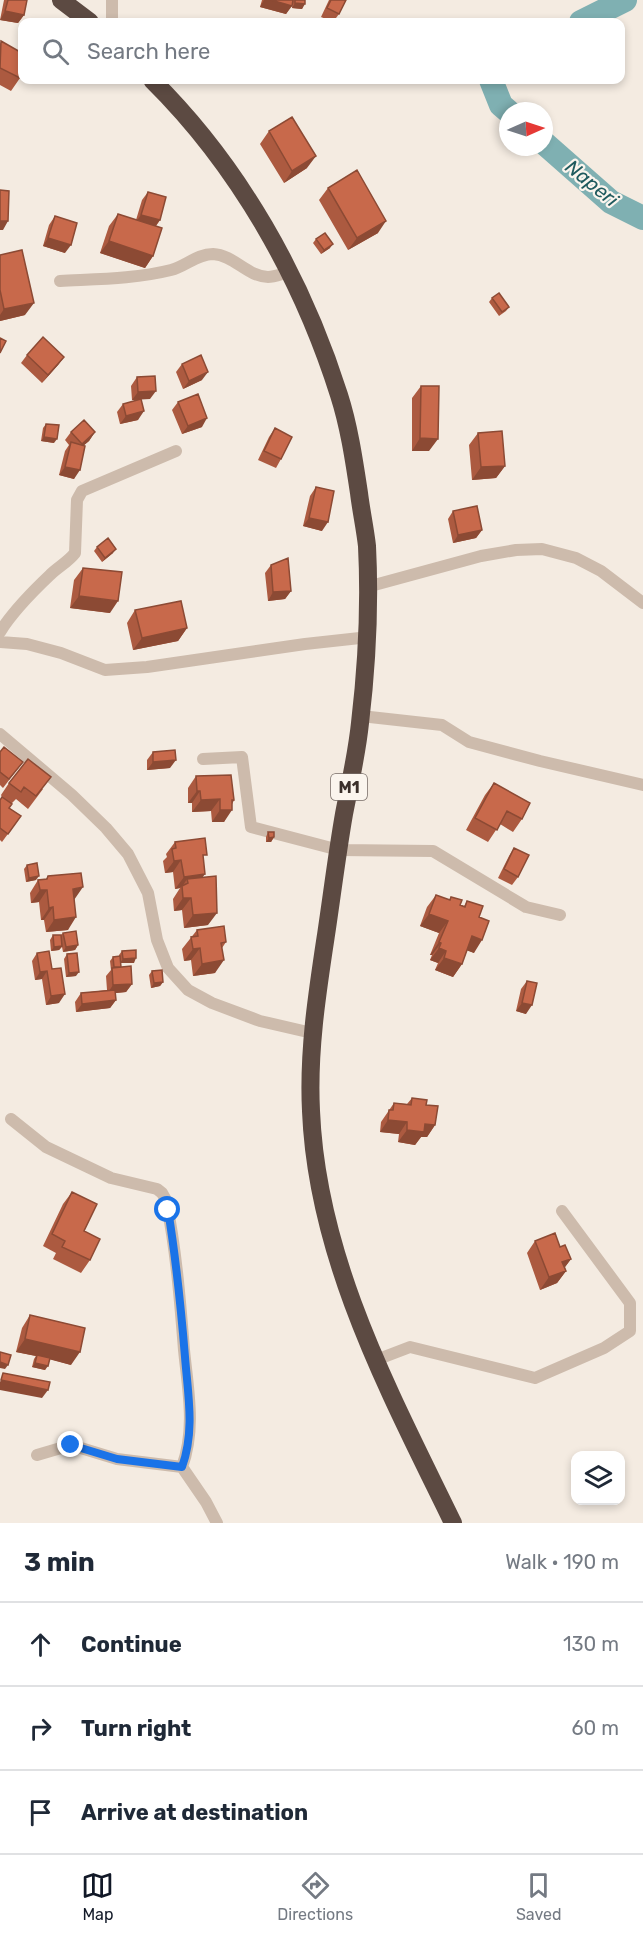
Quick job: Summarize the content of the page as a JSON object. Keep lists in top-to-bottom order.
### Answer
{
  "streets": {
    "highway": ["M1"]
  },
  "water": ["Naperi"],
  "north": "right",
  "page": {
    "search": "Search here",
    "heading": ["3 min", "Walk · 190 m"],
    "list": [
      ["Continue", "130 m"],
      ["Turn right", "60 m"],
      "Arrive at destination"
    ],
    "nav": ["Map", "Directions", "Saved"]
  }
}
